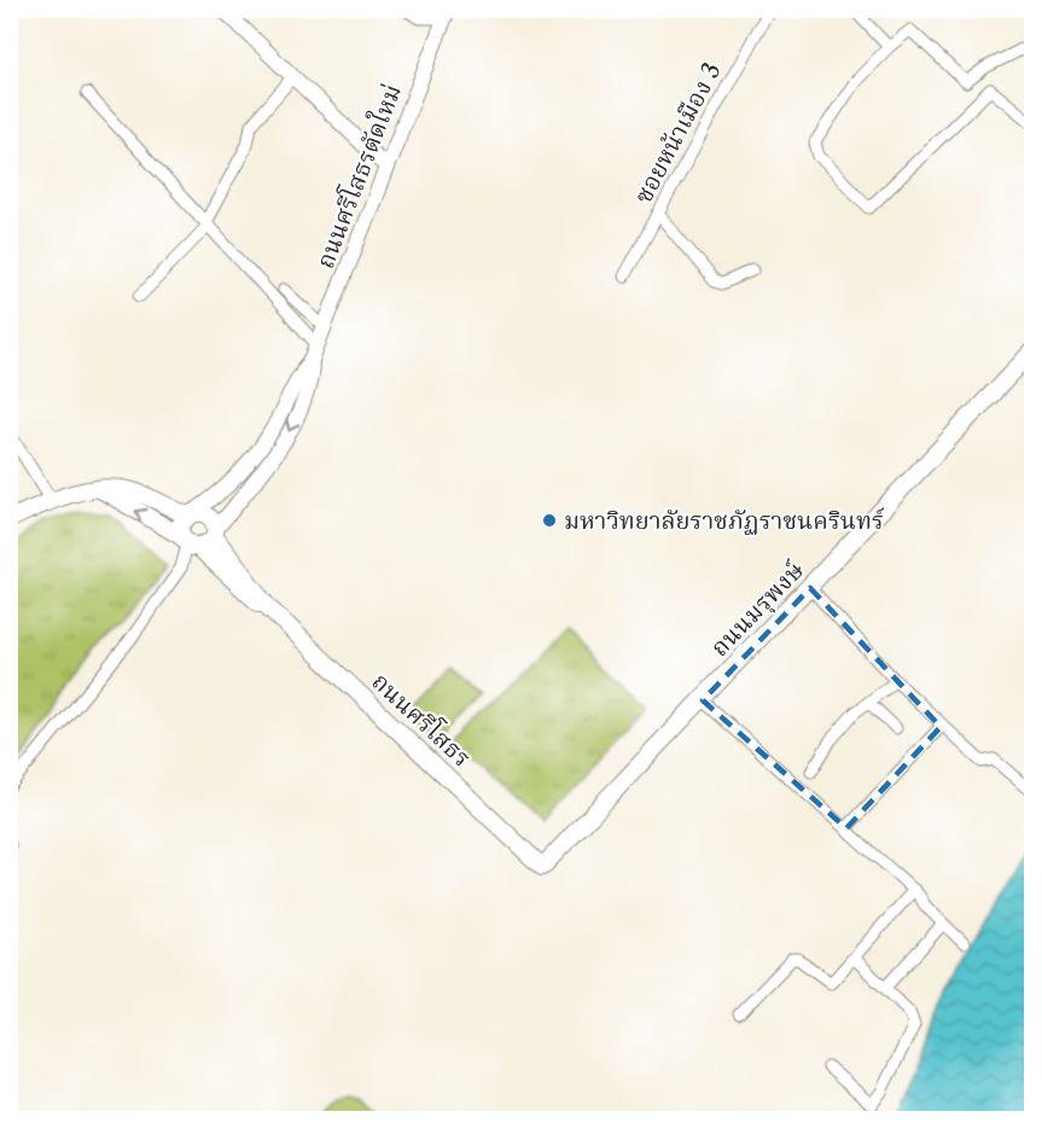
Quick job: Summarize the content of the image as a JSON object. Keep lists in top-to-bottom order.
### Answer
{
  "streets": {
    "main road": ["ถนนมรุพงษ์", "ถนนศรีโสธร"],
    "street": ["ซอยหน้าเมือง 3", "ถนนศรีโสธรตัดใหม่"]
  },
  "crossings": [
    ["ถนนศรีโสธรตัดใหม่", "ถนนศรีโสธร"],
    ["ถนนมรุพงษ์", "ถนนศรีโสธร"]
  ],
  "places": ["มหาวิทยาลัยราชภัฏราชนครินทร์"]
}
